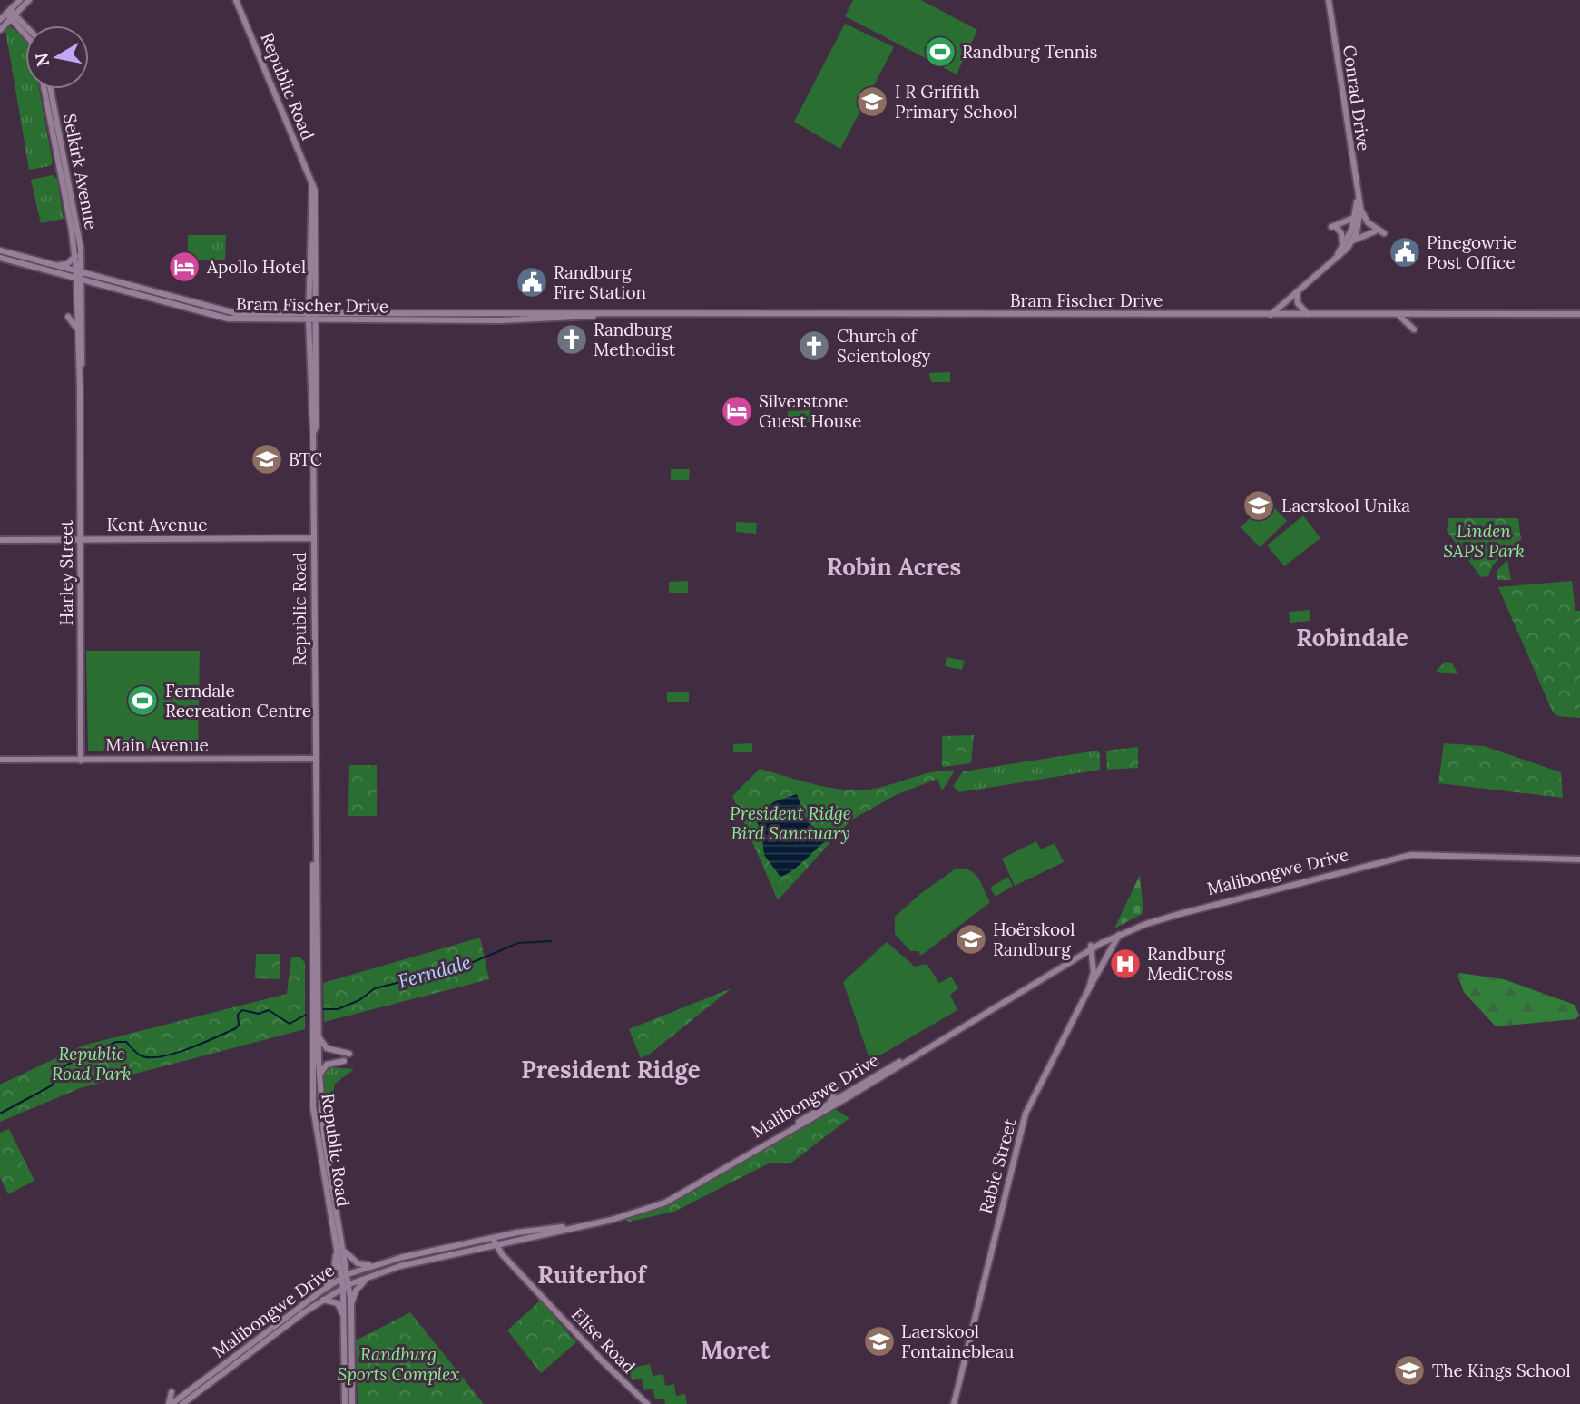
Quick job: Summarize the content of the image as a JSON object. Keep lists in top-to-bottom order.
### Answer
{
  "streets": {
    "main road": [
      "Republic Road",
      "Conrad Drive",
      "Selkirk Avenue",
      "Bram Fischer Drive",
      "Kent Avenue",
      "Harley Street",
      "Main Avenue",
      "Malibongwe Drive",
      "Rabie Street",
      "Elise Road"
    ]
  },
  "crossings": [
    ["Republic Road", "Bram Fischer Drive"],
    ["Republic Road", "Kent Avenue"],
    ["Republic Road", "Main Avenue"],
    ["Republic Road", "Malibongwe Drive"],
    ["Selkirk Avenue", "Bram Fischer Drive"],
    ["Selkirk Avenue", "Harley Street"],
    ["Bram Fischer Drive", "Harley Street"],
    ["Kent Avenue", "Harley Street"],
    ["Harley Street", "Main Avenue"],
    ["Malibongwe Drive", "Rabie Street"],
    ["Malibongwe Drive", "Elise Road"]
  ],
  "districts": [
    "Robin Acres",
    "Robindale",
    "President Ridge",
    "Ruiterhof",
    "Moret"
  ],
  "water": ["Ferndale"],
  "parks": [
    "Linden SAPS Park",
    "President Ridge Bird Sanctuary",
    "Republic Road Park",
    "Randburg Sports Complex"
  ],
  "places": {
    "sports": ["Randburg Tennis", "Ferndale Recreation Centre"],
    "school or university": [
      "I R Griffith Primary School",
      "BTC",
      "Laerskool Unika",
      "Hoërskool Randburg",
      "Laerskool Fontainebleau",
      "The Kings School"
    ],
    "public building": ["Pinegowrie Post Office", "Randburg Fire Station"],
    "hotel": ["Apollo Hotel", "Silverstone Guest House"],
    "church": ["Randburg Methodist", "Church of Scientology"],
    "hospital": ["Randburg MediCross"]
  },
  "north": "left"
}
